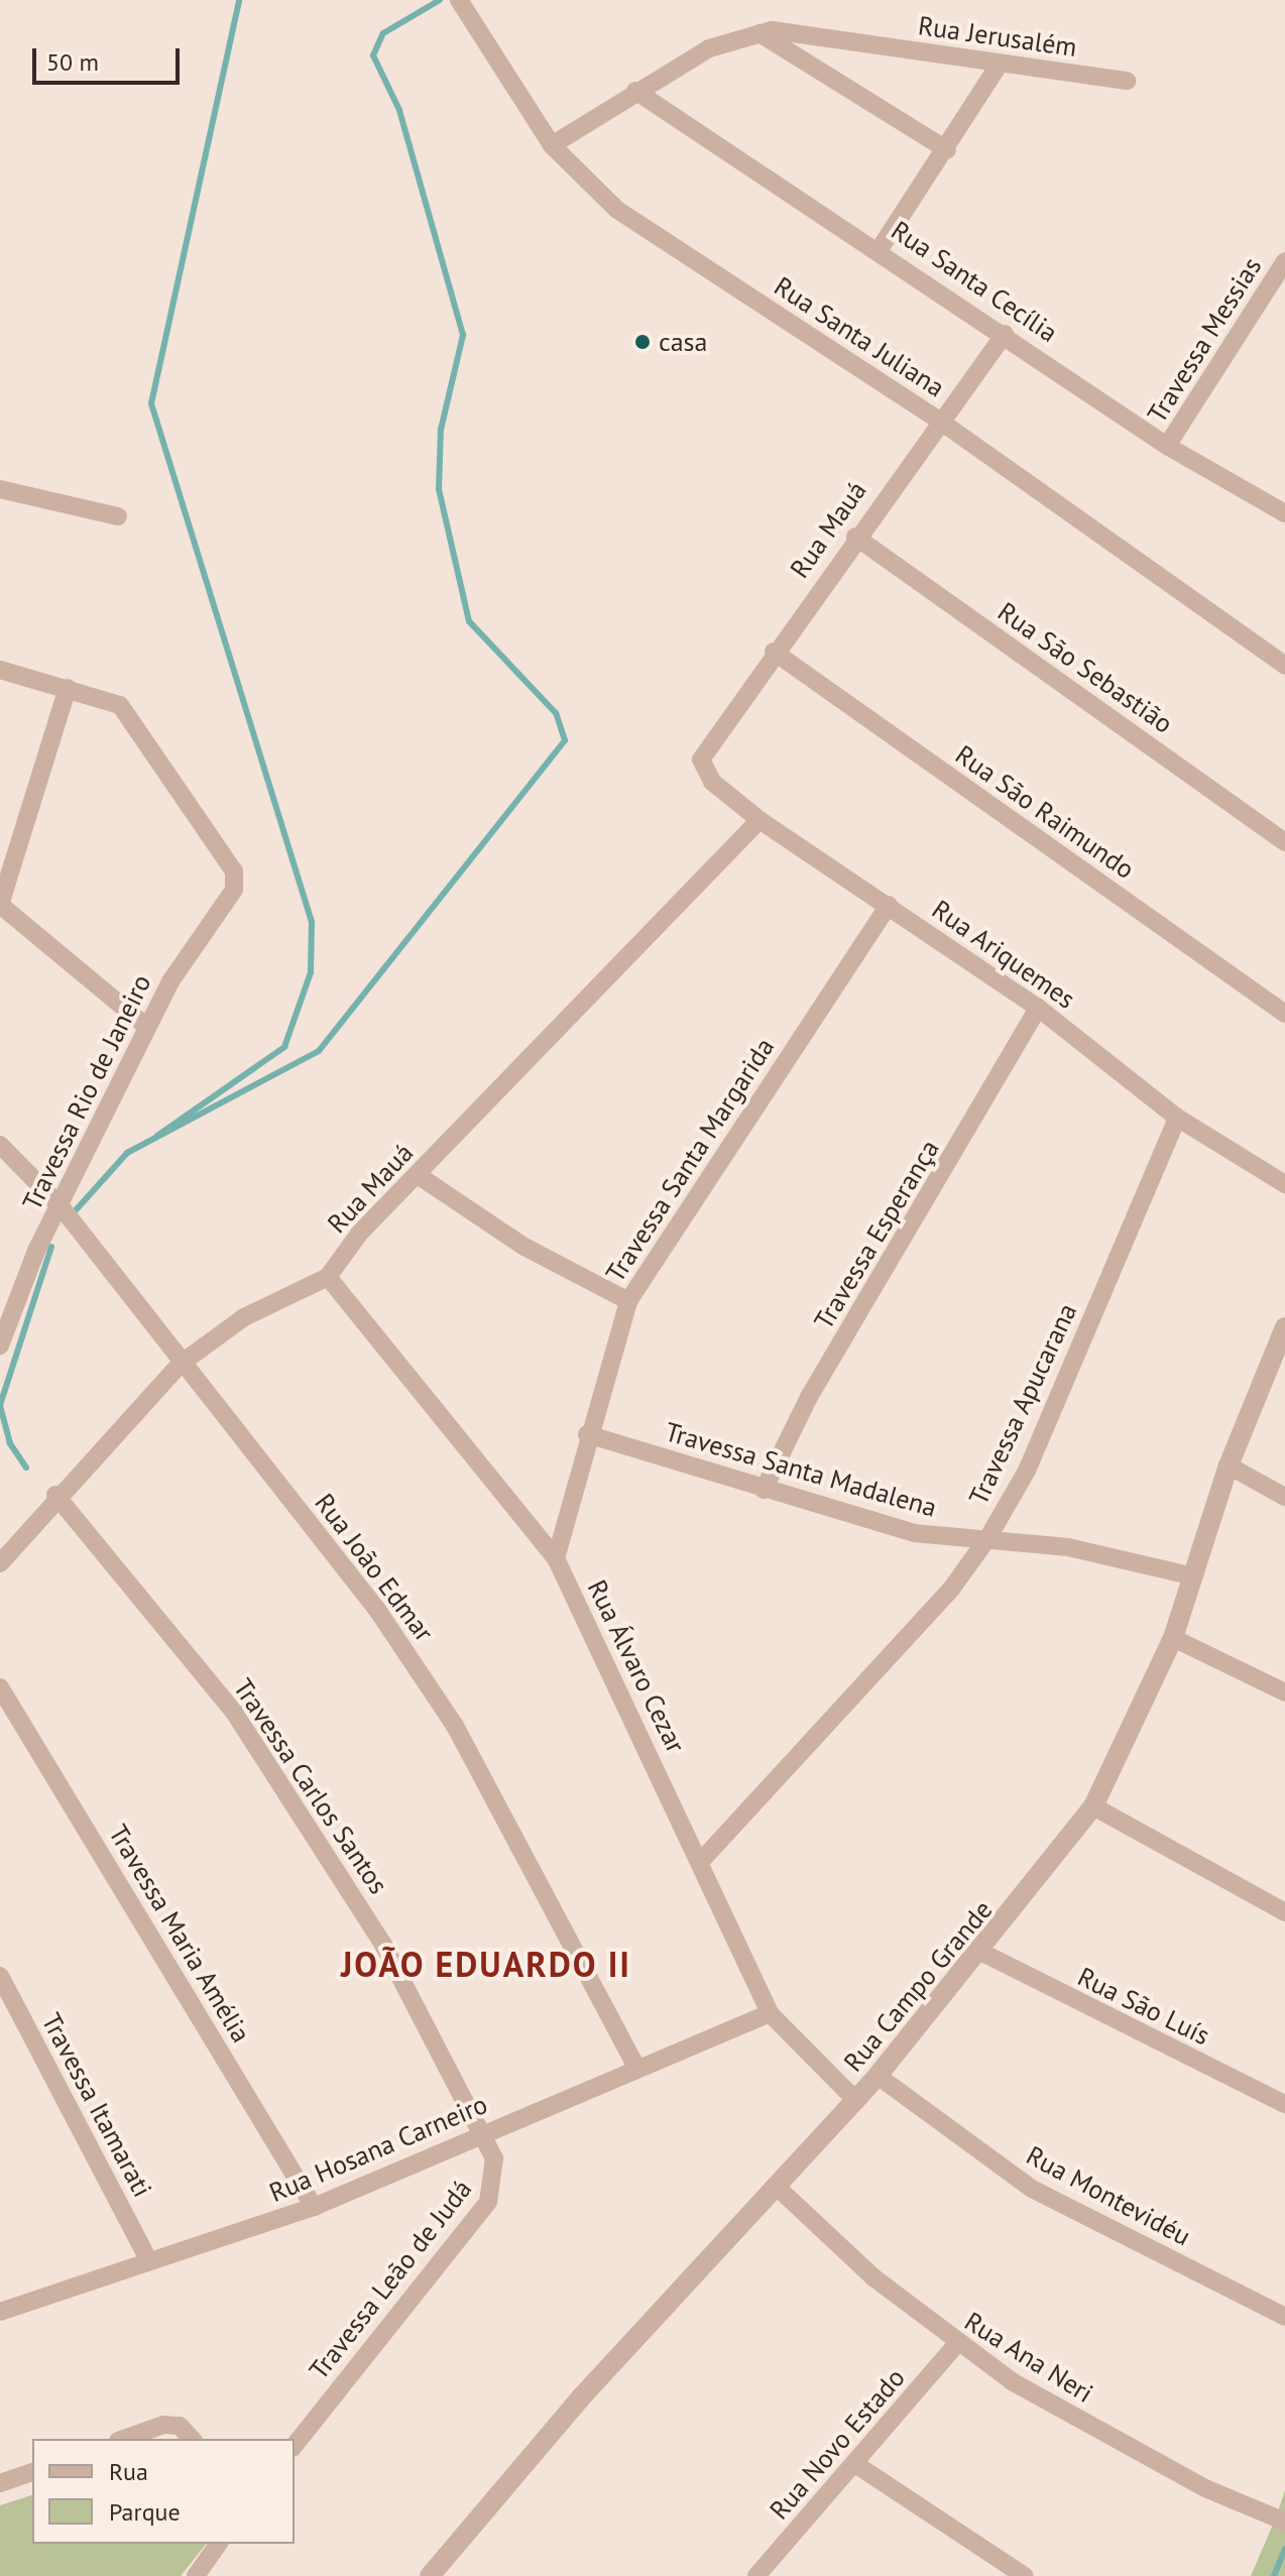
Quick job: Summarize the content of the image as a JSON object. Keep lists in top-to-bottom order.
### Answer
{
  "streets": {
    "street": [
      "Rua Jerusalém",
      "Rua Santa Cecília",
      "Rua Santa Juliana",
      "Travessa Messias",
      "Rua Mauá",
      "Rua São Sebastião",
      "Rua São Raimundo",
      "Rua Ariquemes",
      "Travessa Rio de Janeiro",
      "Travessa Santa Margarida",
      "Travessa Esperança",
      "Travessa Apucarana",
      "Travessa Santa Madalena",
      "Rua João Edmar",
      "Rua Álvaro Cezar",
      "Travessa Carlos Santos",
      "Travessa Maria Amélia",
      "Rua Campo Grande",
      "Rua São Luís",
      "Travessa Itamarati",
      "Rua Hosana Carneiro",
      "Rua Montevidéu",
      "Travessa Leão de Judá",
      "Rua Ana Neri",
      "Rua Novo Estado"
    ]
  },
  "crossings": [
    ["Rua Jerusalém", "Rua Santa Cecília"],
    ["Rua Jerusalém", "Rua Santa Juliana"],
    ["Rua Santa Cecília", "Travessa Messias"],
    ["Rua Santa Cecília", "Rua Mauá"],
    ["Rua Santa Juliana", "Rua Mauá"],
    ["Rua Mauá", "Rua São Sebastião"],
    ["Rua Mauá", "Rua São Raimundo"],
    ["Rua Mauá", "Rua Ariquemes"],
    ["Rua Mauá", "Rua João Edmar"],
    ["Rua Mauá", "Rua Álvaro Cezar"],
    ["Rua Mauá", "Travessa Carlos Santos"],
    ["Rua Ariquemes", "Travessa Santa Margarida"],
    ["Rua Ariquemes", "Travessa Esperança"],
    ["Rua Ariquemes", "Travessa Apucarana"],
    ["Travessa Rio de Janeiro", "Rua João Edmar"],
    ["Travessa Santa Margarida", "Travessa Santa Madalena"],
    ["Travessa Santa Margarida", "Rua Álvaro Cezar"],
    ["Travessa Esperança", "Travessa Santa Madalena"],
    ["Travessa Apucarana", "Travessa Santa Madalena"],
    ["Travessa Apucarana", "Rua Álvaro Cezar"],
    ["Travessa Santa Madalena", "Rua Campo Grande"],
    ["Rua João Edmar", "Rua Hosana Carneiro"],
    ["Rua Álvaro Cezar", "Rua Campo Grande"],
    ["Rua Álvaro Cezar", "Rua Hosana Carneiro"],
    ["Travessa Carlos Santos", "Rua Hosana Carneiro"],
    ["Travessa Carlos Santos", "Travessa Leão de Judá"],
    ["Travessa Maria Amélia", "Rua Hosana Carneiro"],
    ["Rua Campo Grande", "Rua São Luís"],
    ["Rua Campo Grande", "Rua Montevidéu"],
    ["Rua Campo Grande", "Rua Ana Neri"],
    ["Travessa Itamarati", "Rua Hosana Carneiro"],
    ["Rua Hosana Carneiro", "Travessa Leão de Judá"],
    ["Rua Ana Neri", "Rua Novo Estado"]
  ],
  "districts": ["JOÃO EDUARDO II"],
  "places": ["casa"],
  "legend": ["Rua", "Parque"],
  "scale_bar": "50 m"
}
